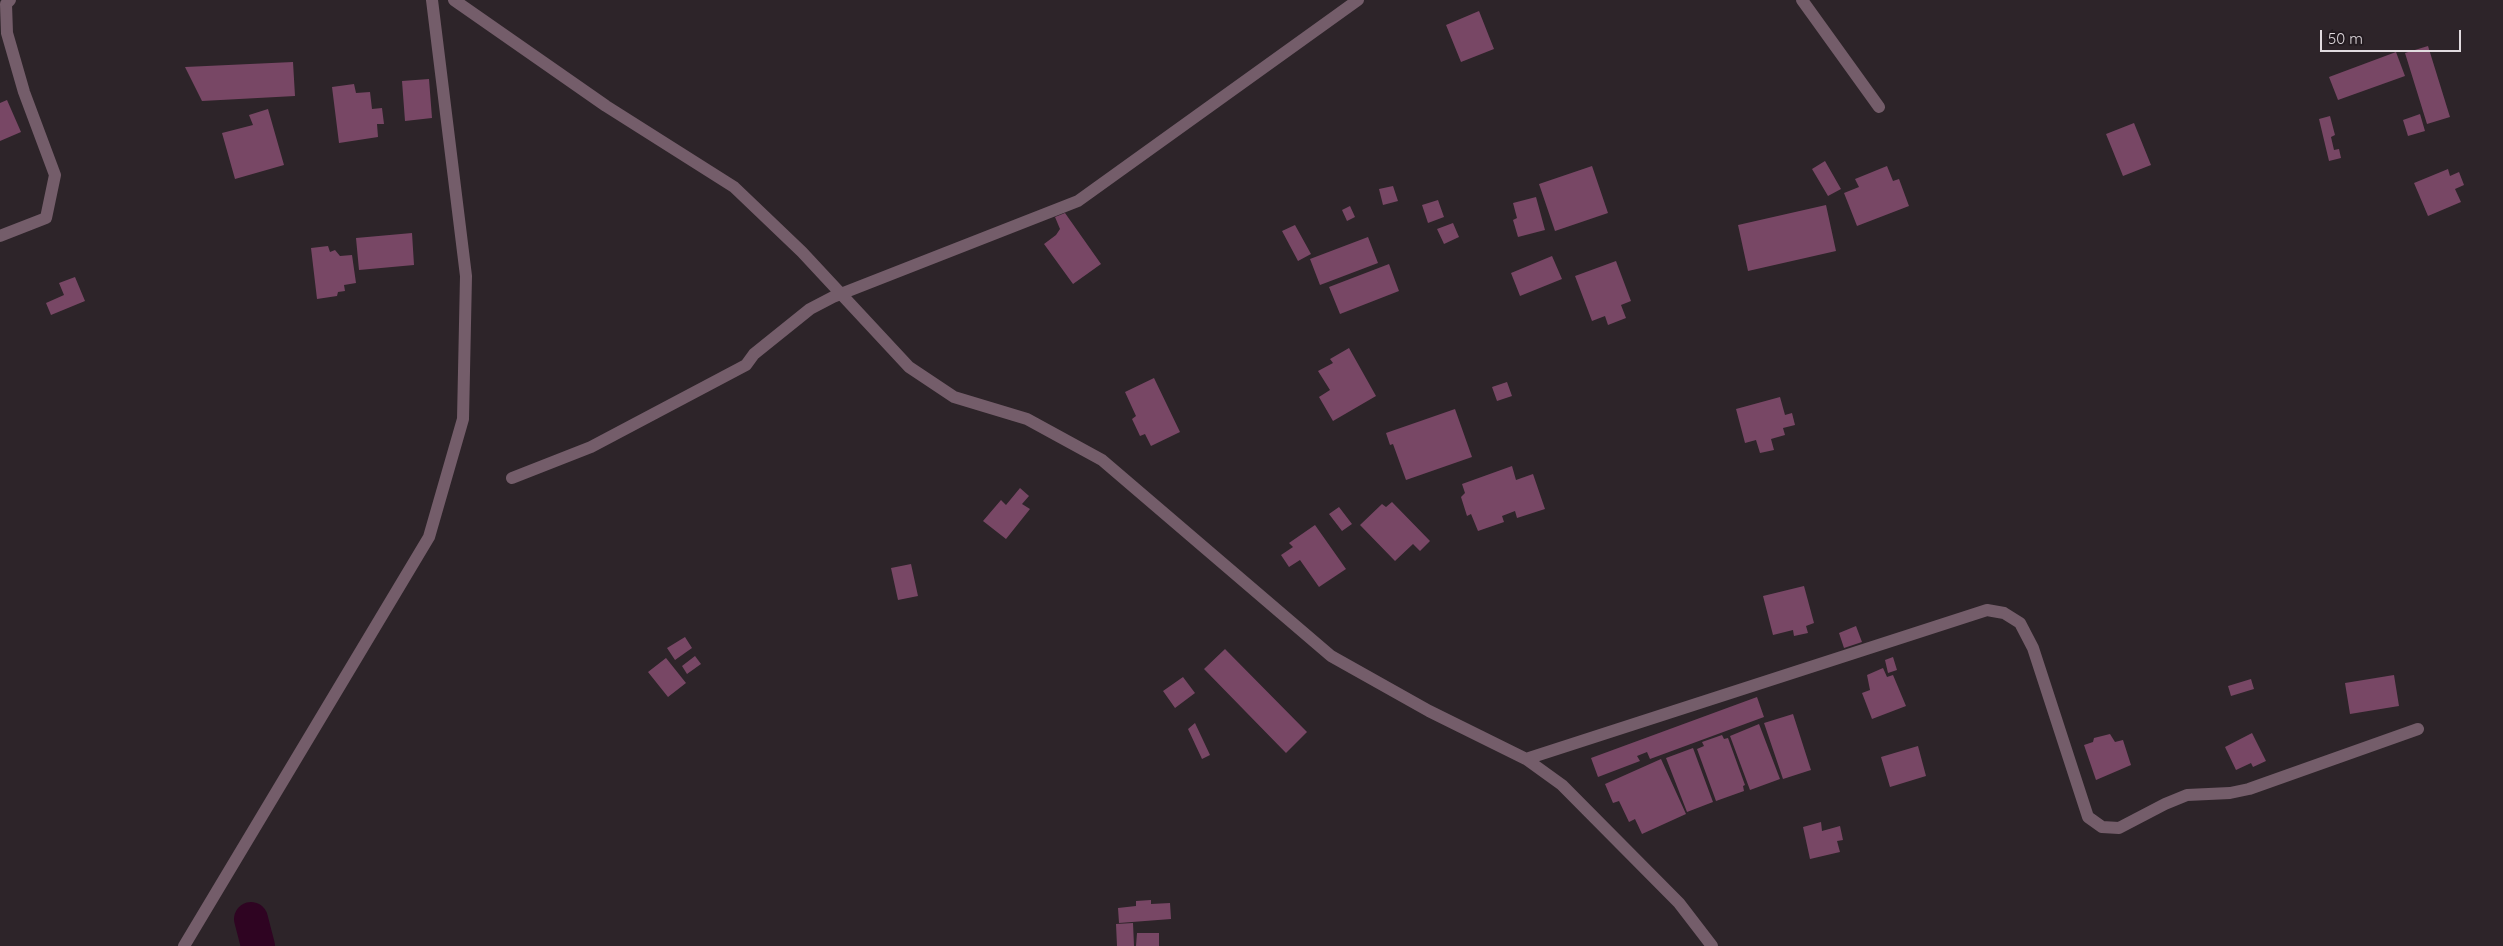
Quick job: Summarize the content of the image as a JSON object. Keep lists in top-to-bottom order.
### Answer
{
  "scale_bar": "50 m"
}
